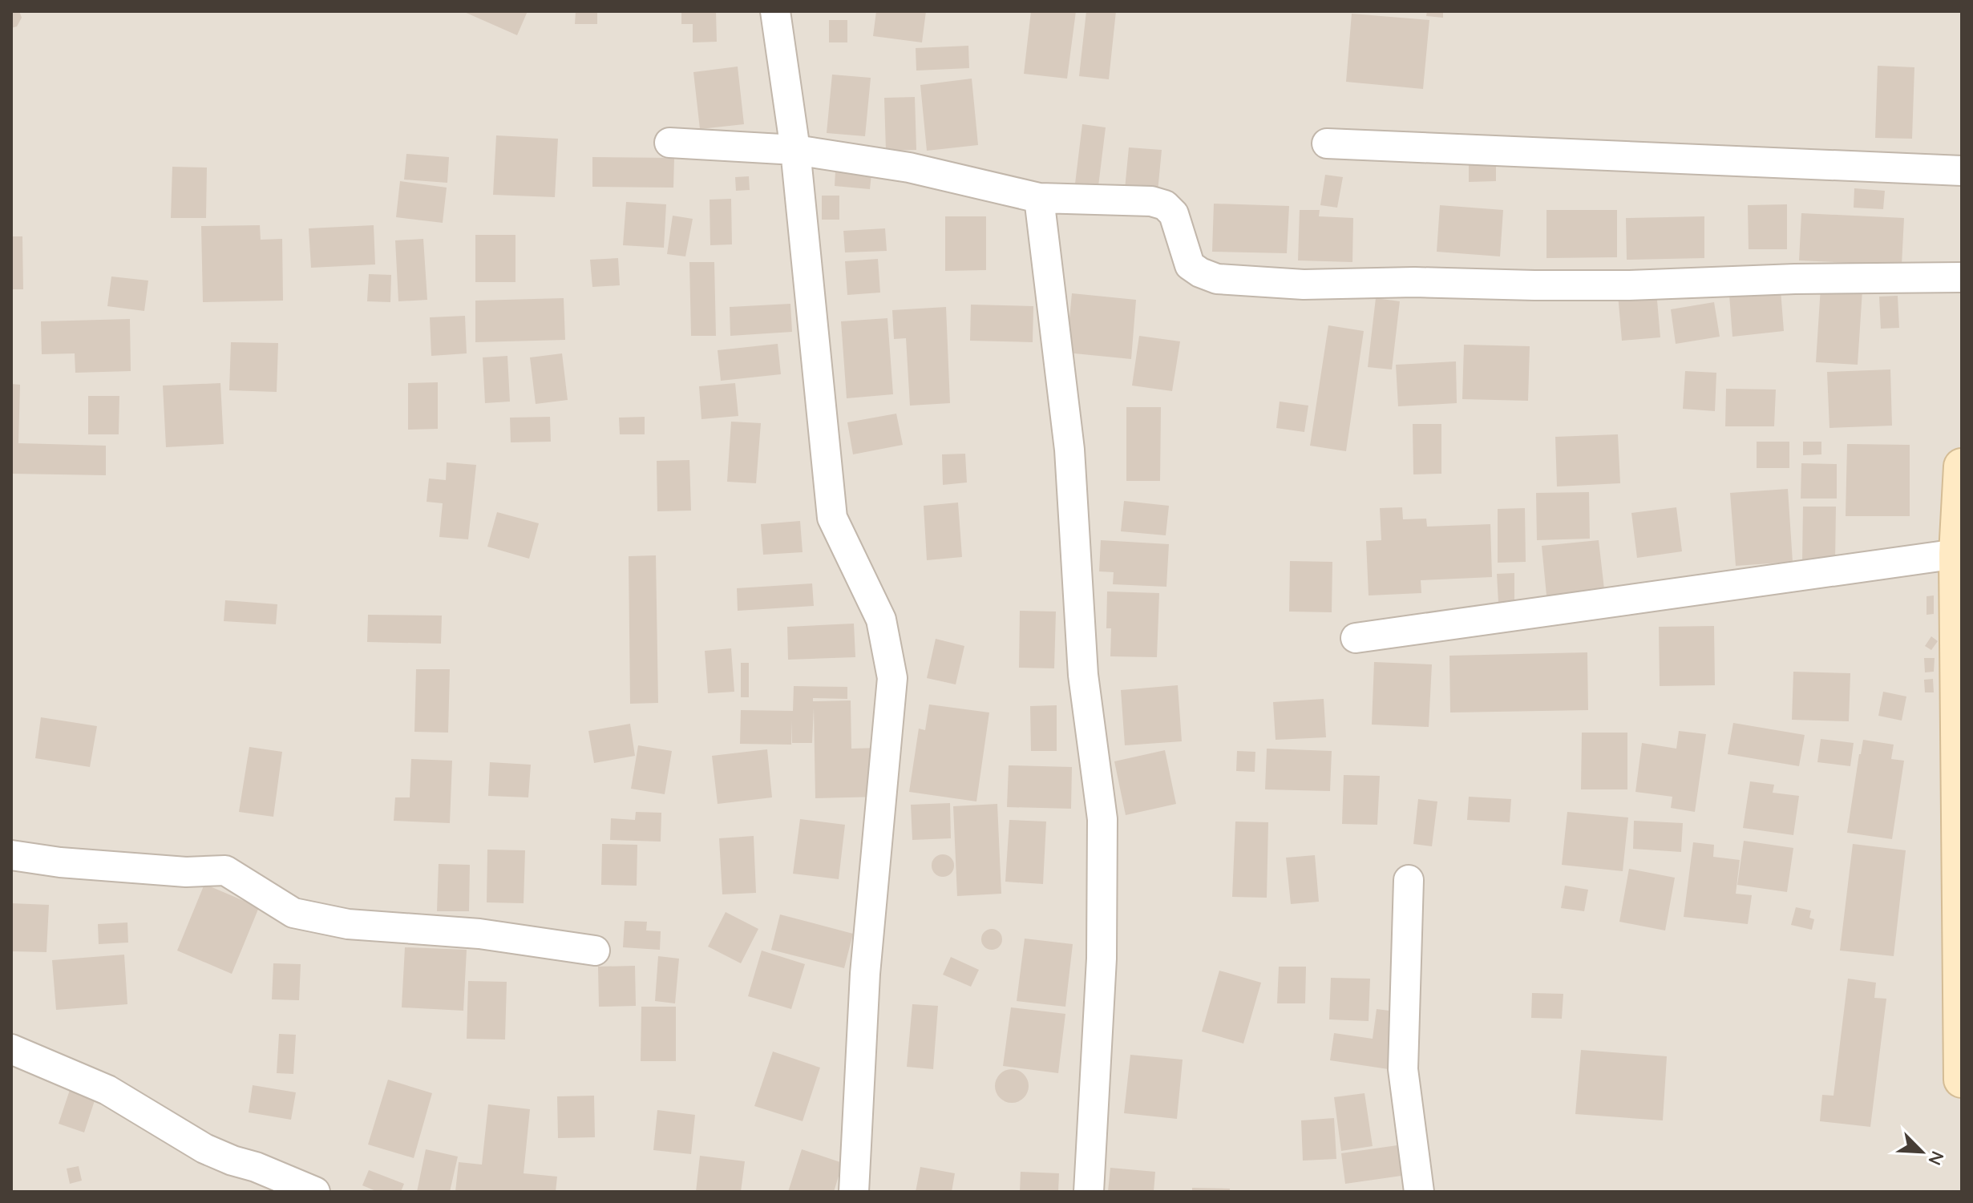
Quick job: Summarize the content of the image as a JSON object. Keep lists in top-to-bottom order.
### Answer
{
  "north": "bottom right"
}
